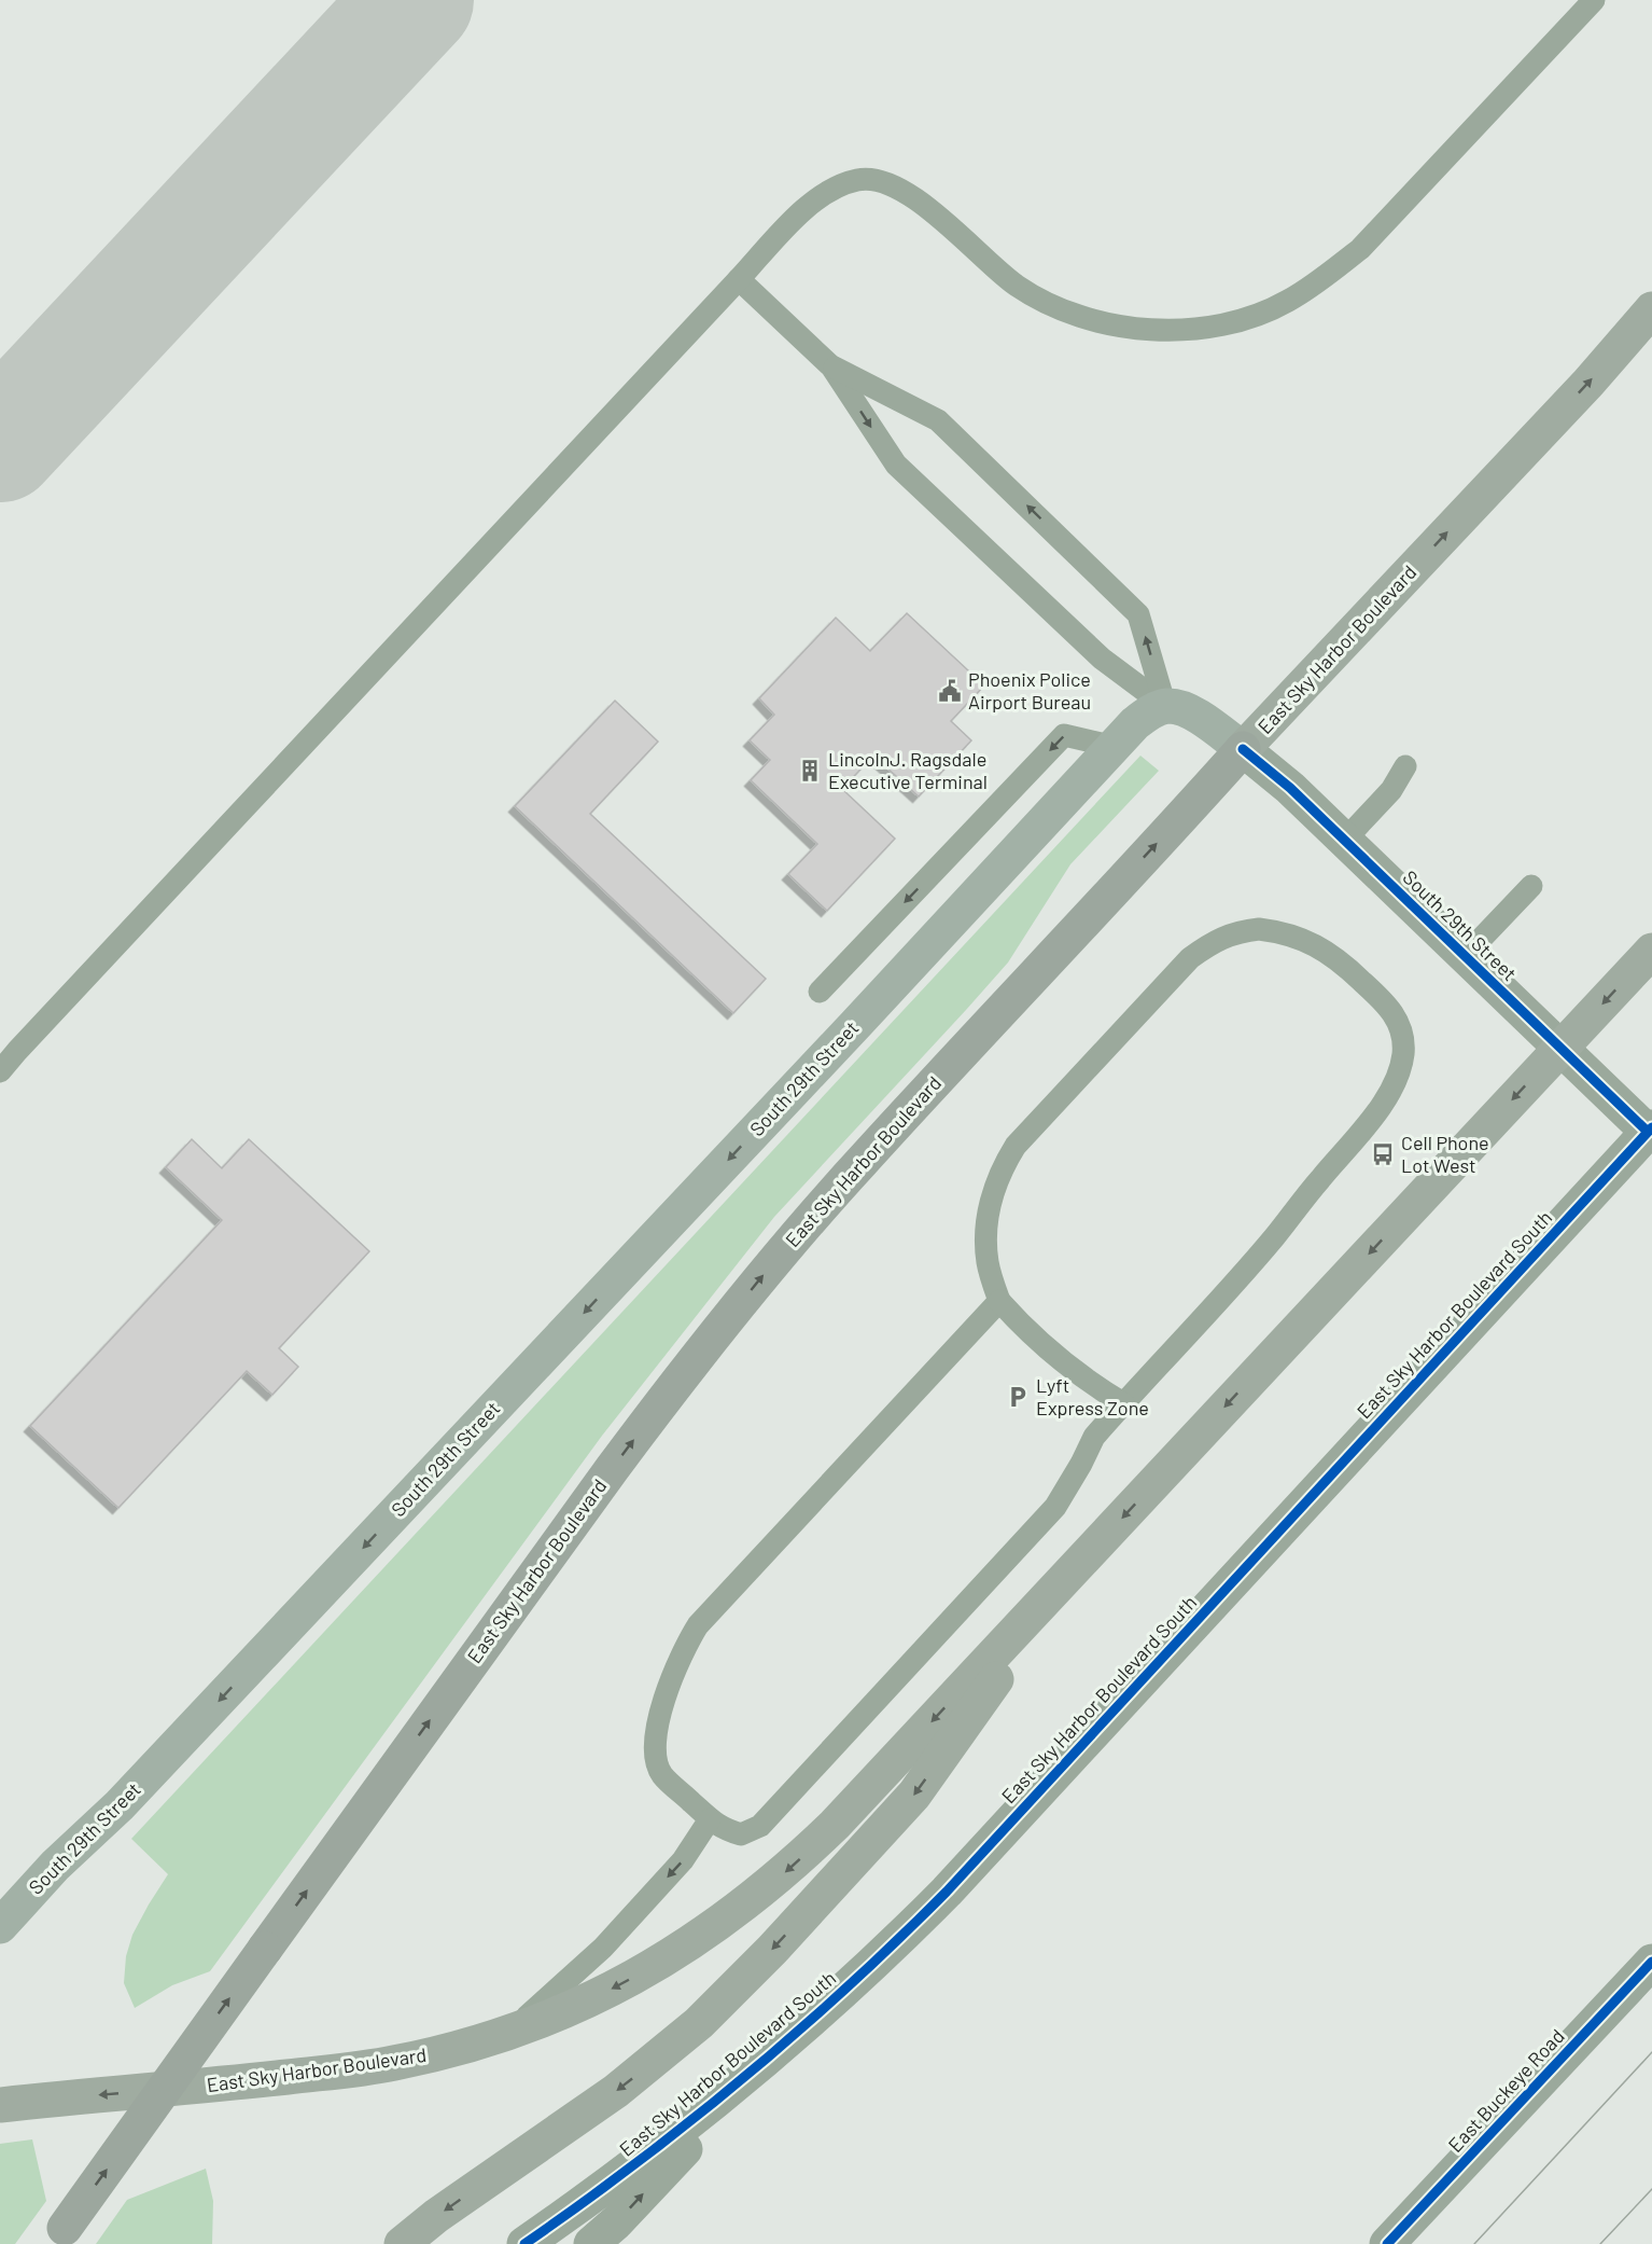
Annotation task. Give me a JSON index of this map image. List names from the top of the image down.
{
  "streets": {
    "highway": ["East Sky Harbor Boulevard"],
    "main road": ["South 29th Street"],
    "street": ["East Sky Harbor Boulevard South", "East Buckeye Road"]
  },
  "crossings": [
    ["East Sky Harbor Boulevard", "South 29th Street"],
    ["South 29th Street", "East Sky Harbor Boulevard South"]
  ],
  "one_way": ["South 29th Street"],
  "places": {
    "public building": ["Phoenix Police Airport Bureau"],
    "building": ["LincolnJ. Ragsdale Executive Terminal"],
    "bus stop": ["Cell Phone Lot West"],
    "parking": ["Lyft Express Zone"]
  }
}
